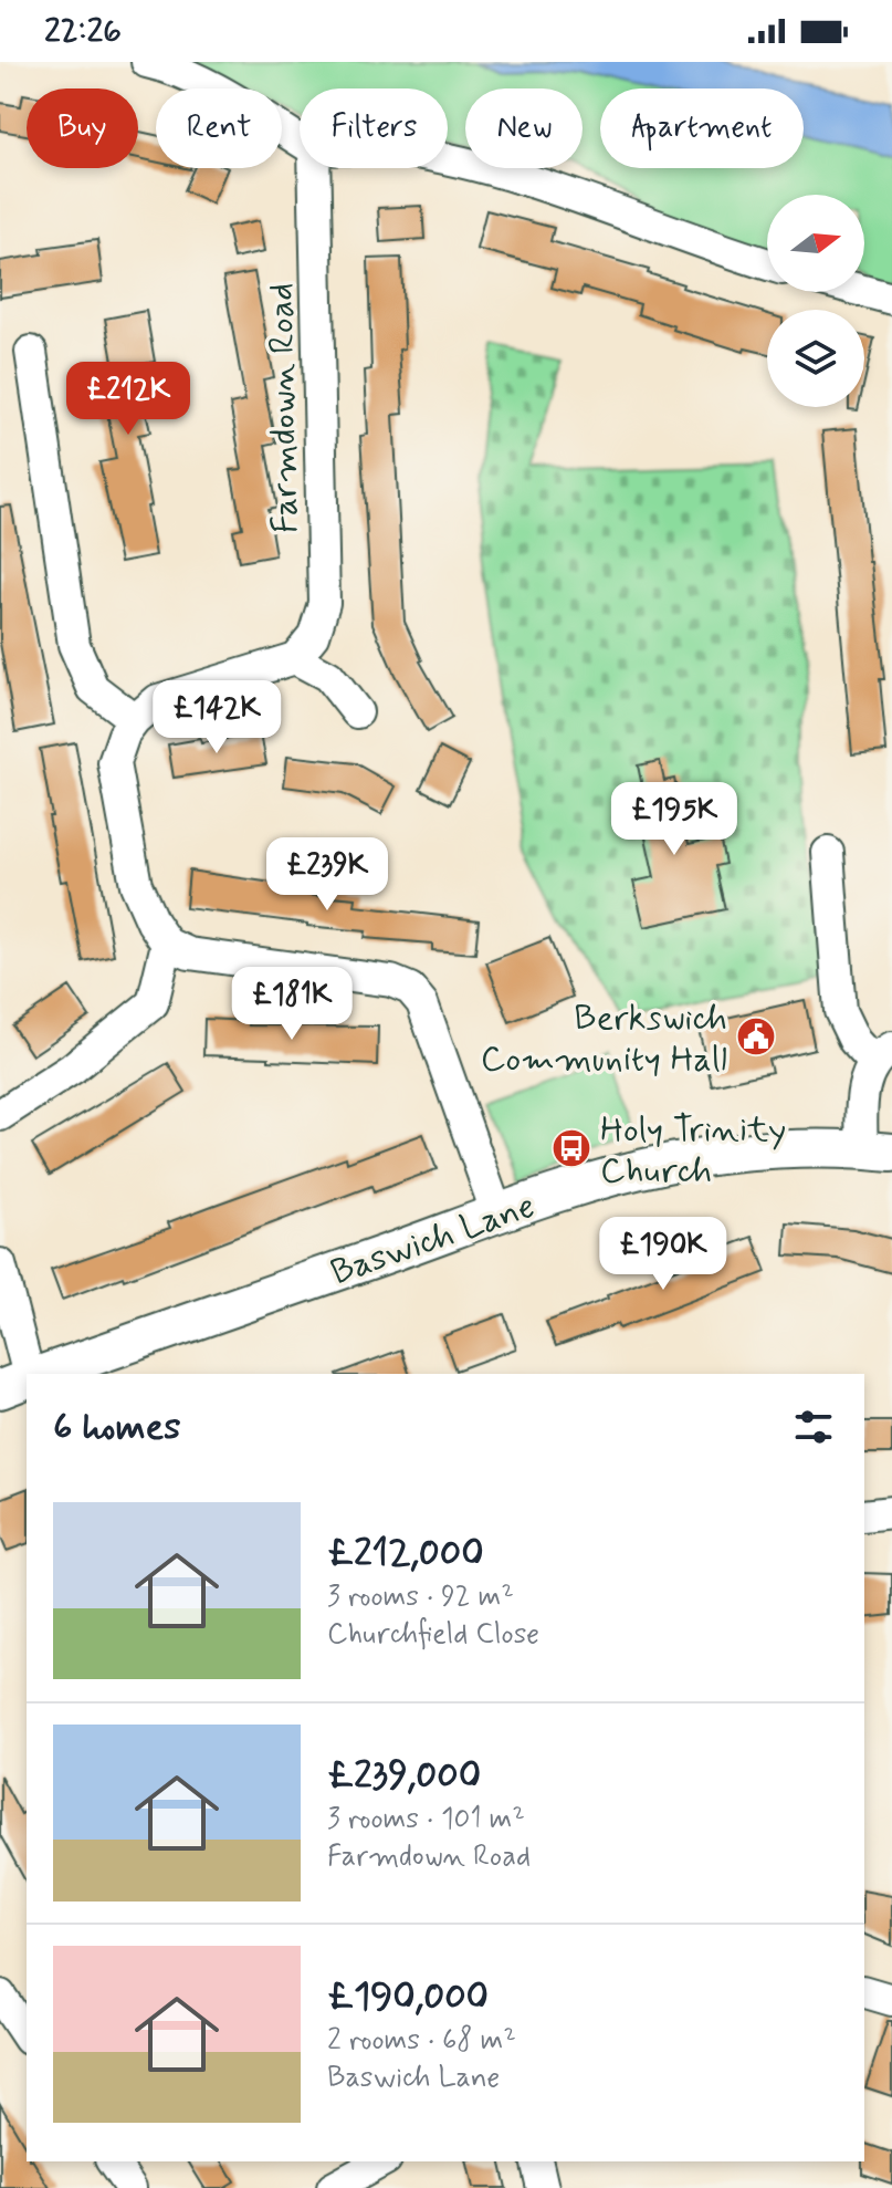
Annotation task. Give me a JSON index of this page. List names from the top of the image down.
{
  "streets": {
    "street": ["Farmdown Road", "Baswich Lane"]
  },
  "places": {
    "public building": ["Berkswich Community Hall"],
    "bus stop": ["Holy Trinity Church"]
  },
  "north": "right",
  "page": {
    "status": "22:26",
    "chip": [
      "Buy",
      "Rent",
      "Filters",
      "New",
      "Apartment"
    ],
    "price": [
      "£212K",
      "£142K",
      "£195K",
      "£239K",
      "£181K",
      "£190K"
    ],
    "heading": "6 homes",
    "list": [
      {
        "name": "£212,000",
        "note": "3 rooms · 92 m² · Churchfield Close"
      },
      {
        "name": "£239,000",
        "note": "3 rooms · 101 m² · Farmdown Road"
      },
      {
        "name": "£190,000",
        "note": "2 rooms · 68 m² · Baswich Lane"
      }
    ]
  }
}
